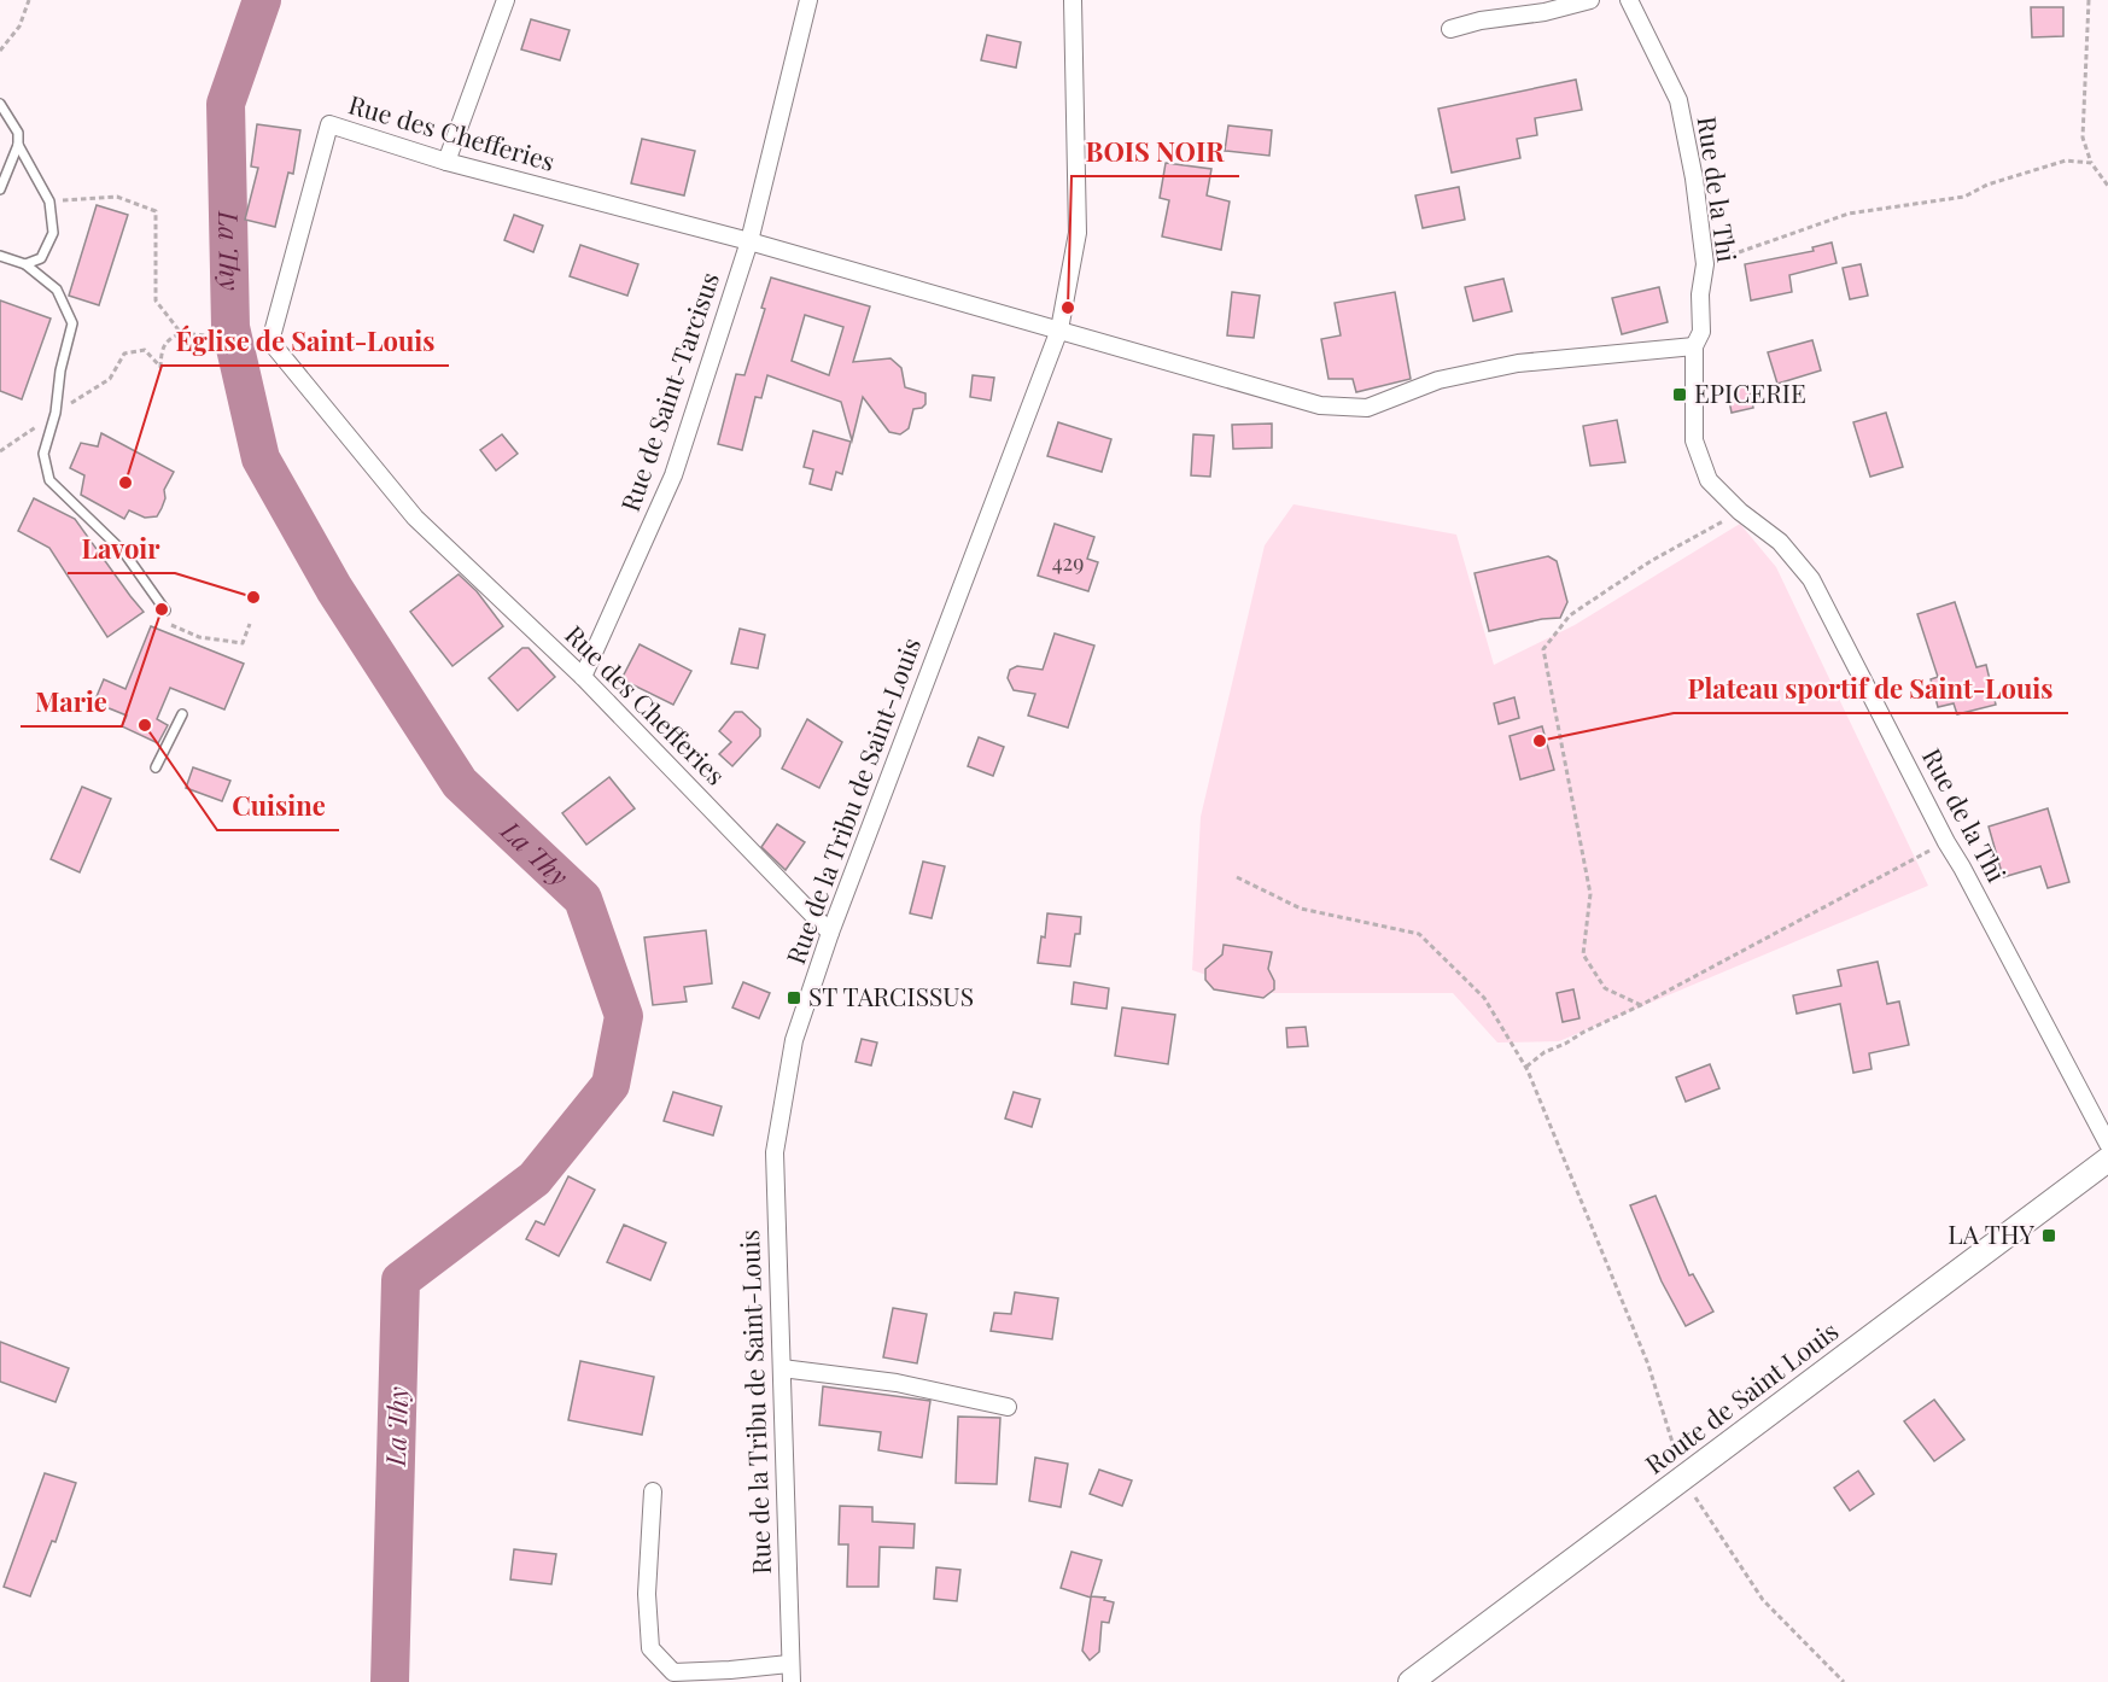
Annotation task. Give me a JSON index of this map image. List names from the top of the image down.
{
  "streets": {
    "main road": ["Route de Saint Louis"],
    "street": [
      "Rue des Chefferies",
      "Rue de la Thi",
      "Rue de Saint-Tarcisus",
      "Rue de la Tribu de Saint-Louis"
    ]
  },
  "crossings": [
    ["Rue des Chefferies", "Rue de la Thi"],
    ["Rue des Chefferies", "Rue de Saint-Tarcisus"],
    ["Rue des Chefferies", "Rue de la Tribu de Saint-Louis"]
  ],
  "water": ["La Thy"],
  "places": {
    "other": [
      "BOIS NOIR",
      "Église de Saint-Louis",
      "Lavoir",
      "Marie",
      "Cuisine",
      "Plateau sportif de Saint-Louis"
    ],
    "transit": ["EPICERIE", "ST TARCISSUS", "LA THY"]
  },
  "house_numbers": ["429"]
}
